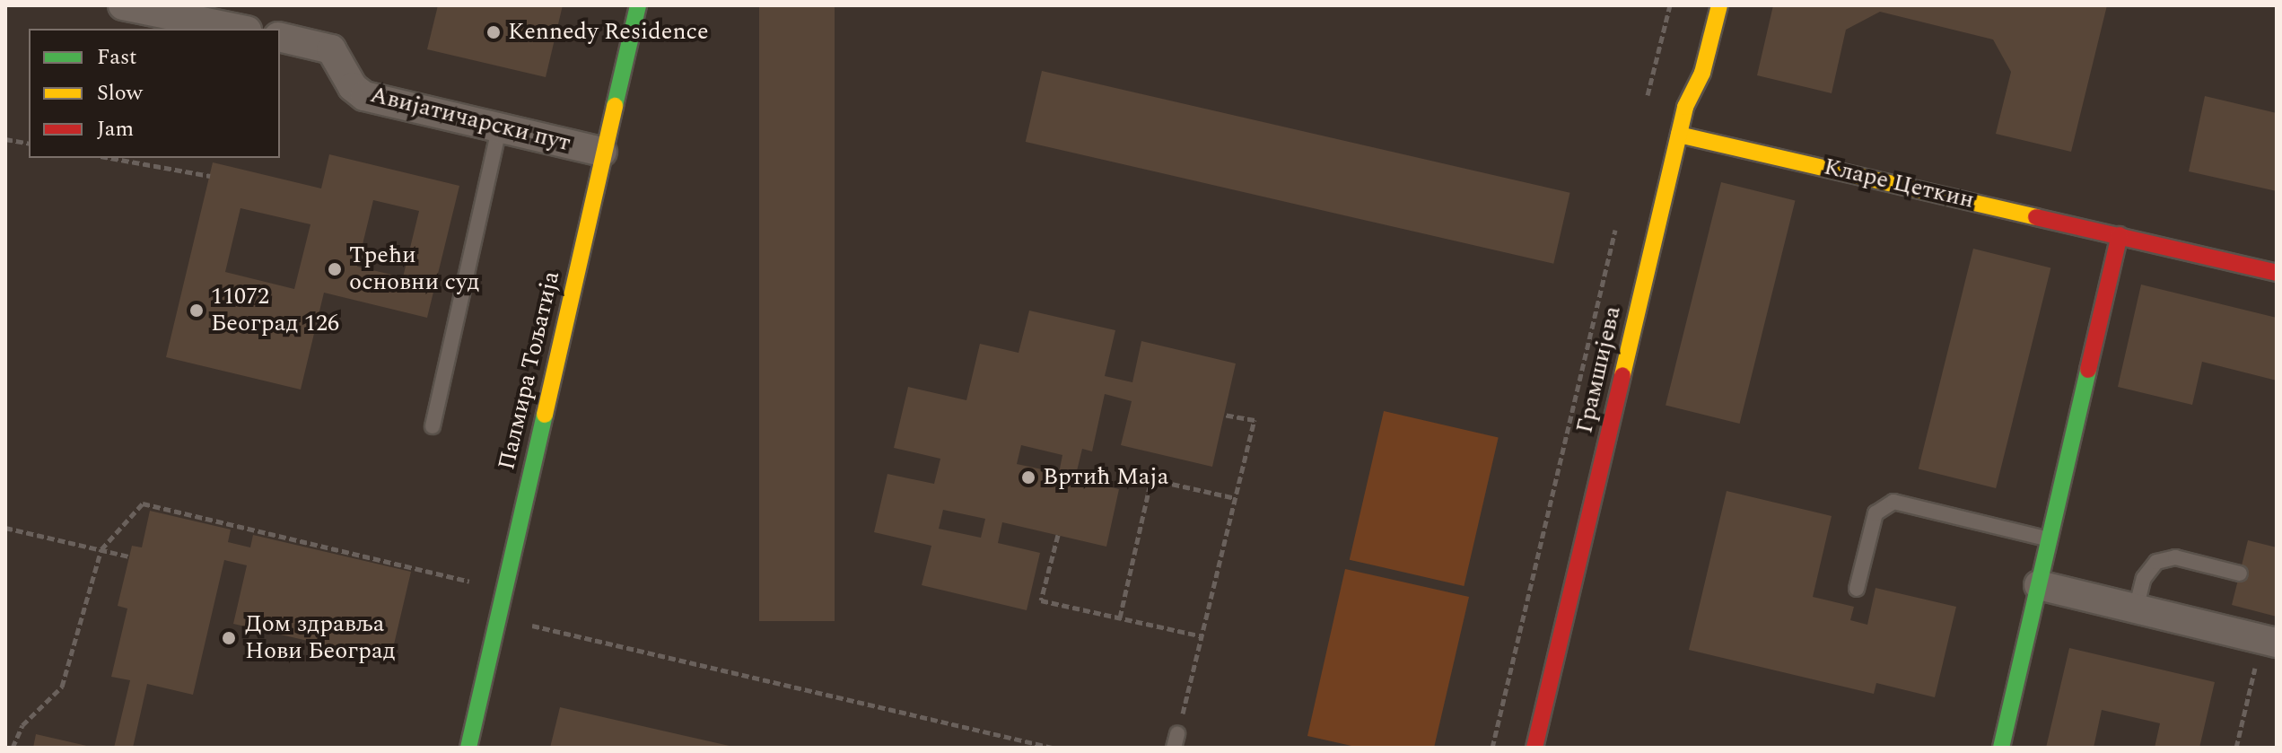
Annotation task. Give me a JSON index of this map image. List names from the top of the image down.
{
  "streets": {
    "street": [
      "Авијатичарски пут",
      "Кларе Цеткин",
      "Грамшијева",
      "Палмира Тољатија"
    ]
  },
  "crossings": [
    ["Авијатичарски пут", "Палмира Тољатија"],
    ["Кларе Цеткин", "Грамшијева"]
  ],
  "places": [
    "Kennedy Residence",
    "Трећи основни суд",
    "11072 Београд 126",
    "Вртић Маја",
    "Дом здравља Нови Београд"
  ],
  "legend": ["Fast", "Slow", "Jam"]
}
